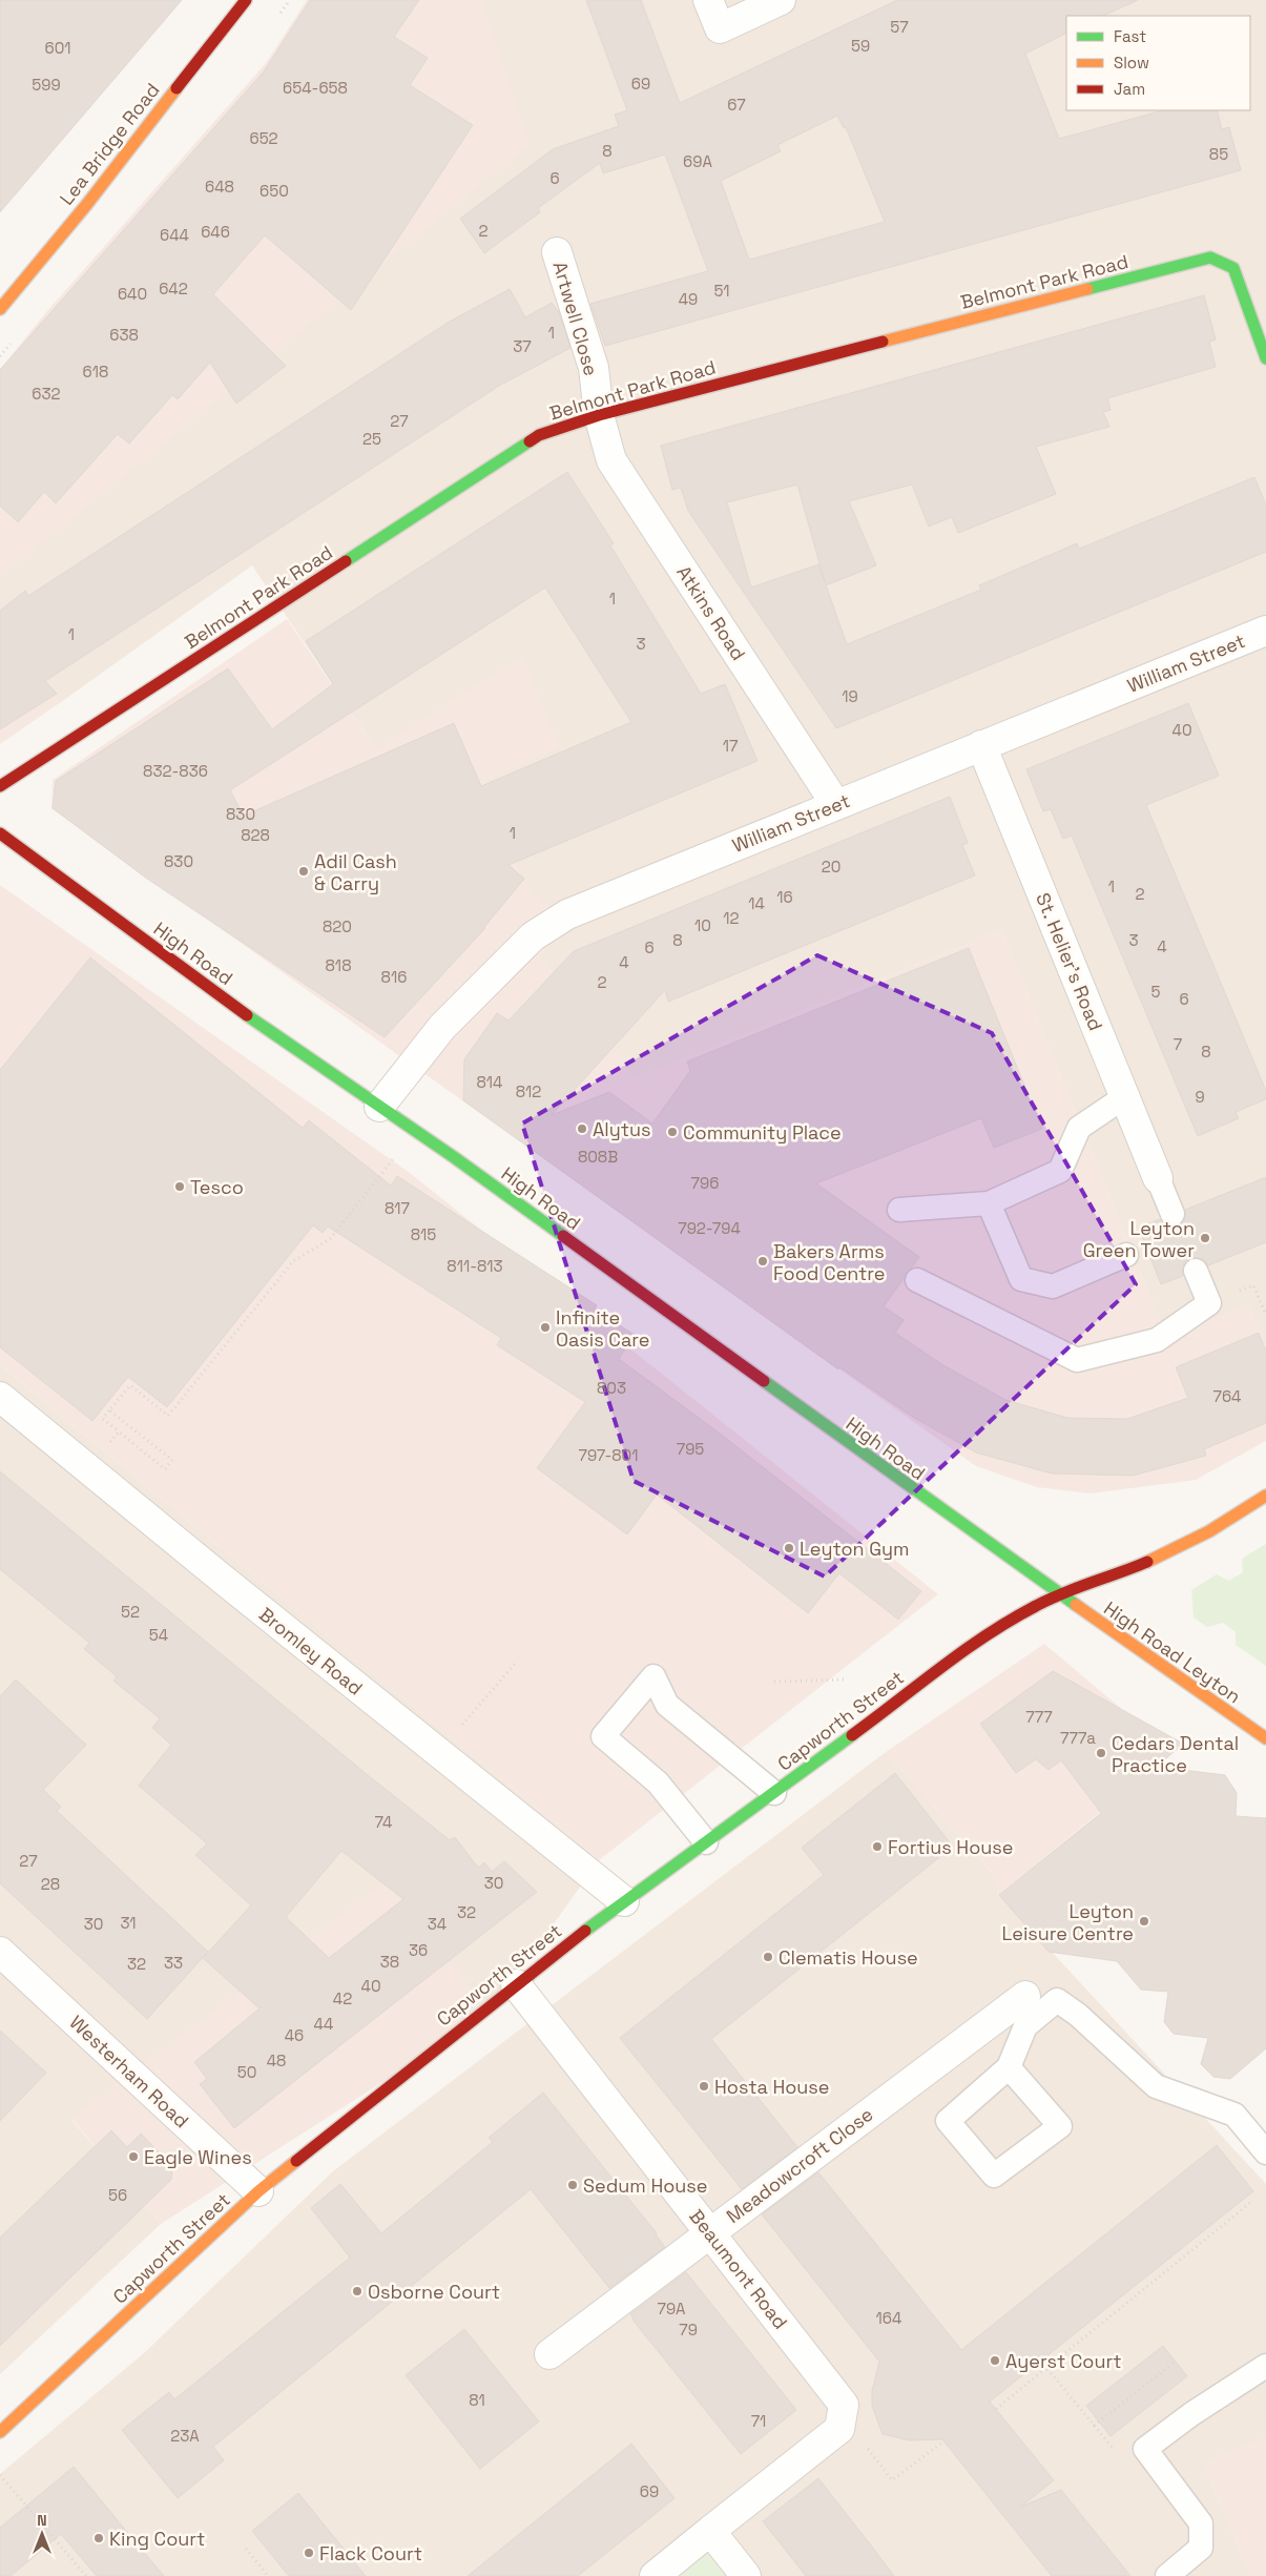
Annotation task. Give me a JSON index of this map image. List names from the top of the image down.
{
  "streets": {
    "street": [
      "Lea Bridge Road",
      "Belmont Park Road",
      "Artwell Close",
      "Atkins Road",
      "William Street",
      "High Road",
      "St. Helier's Road",
      "Bromley Road",
      "High Road Leyton",
      "Capworth Street",
      "Westerham Road",
      "Meadowcroft Close",
      "Beaumont Road"
    ]
  },
  "crossings": [
    ["Belmont Park Road", "Artwell Close"],
    ["Belmont Park Road", "Atkins Road"],
    ["Artwell Close", "Atkins Road"],
    ["Atkins Road", "William Street"],
    ["William Street", "High Road"],
    ["William Street", "St. Helier's Road"],
    ["High Road", "High Road Leyton"],
    ["High Road", "Capworth Street"],
    ["Bromley Road", "Capworth Street"],
    ["High Road Leyton", "Capworth Street"],
    ["Capworth Street", "Westerham Road"],
    ["Capworth Street", "Beaumont Road"],
    ["Meadowcroft Close", "Beaumont Road"]
  ],
  "places": [
    "Adil Cash & Carry",
    "Alytus",
    "Community Place",
    "Tesco",
    "Leyton Green Tower",
    "Bakers Arms Food Centre",
    "Infinite Oasis Care",
    "Leyton Gym",
    "Cedars Dental Practice",
    "Fortius House",
    "Leyton Leisure Centre",
    "Clematis House",
    "Hosta House",
    "Eagle Wines",
    "Sedum House",
    "Osborne Court",
    "Ayerst Court",
    "King Court",
    "Flack Court"
  ],
  "house_numbers": [
    "57",
    "59",
    "601",
    "69",
    "599",
    "654-658",
    "67",
    "652",
    "8",
    "85",
    "69A",
    "6",
    "648",
    "650",
    "2",
    "646",
    "644",
    "642",
    "51",
    "640",
    "49",
    "1",
    "638",
    "37",
    "618",
    "632",
    "27",
    "25",
    "1",
    "1",
    "3",
    "19",
    "40",
    "17",
    "832-836",
    "830",
    "1",
    "828",
    "830",
    "20",
    "1",
    "2",
    "16",
    "14",
    "12",
    "10",
    "820",
    "8",
    "3",
    "4",
    "6",
    "4",
    "818",
    "816",
    "2",
    "5",
    "6",
    "7",
    "8",
    "814",
    "812",
    "9",
    "808B",
    "796",
    "817",
    "792-794",
    "815",
    "811-813",
    "803",
    "764",
    "795",
    "797-801",
    "52",
    "54",
    "777",
    "777a",
    "74",
    "27",
    "30",
    "28",
    "32",
    "31",
    "30",
    "34",
    "36",
    "38",
    "33",
    "32",
    "40",
    "42",
    "44",
    "46",
    "48",
    "50",
    "56",
    "79A",
    "164",
    "79",
    "81",
    "71",
    "23A",
    "69"
  ],
  "legend": ["Fast", "Slow", "Jam"],
  "north": "top"
}
